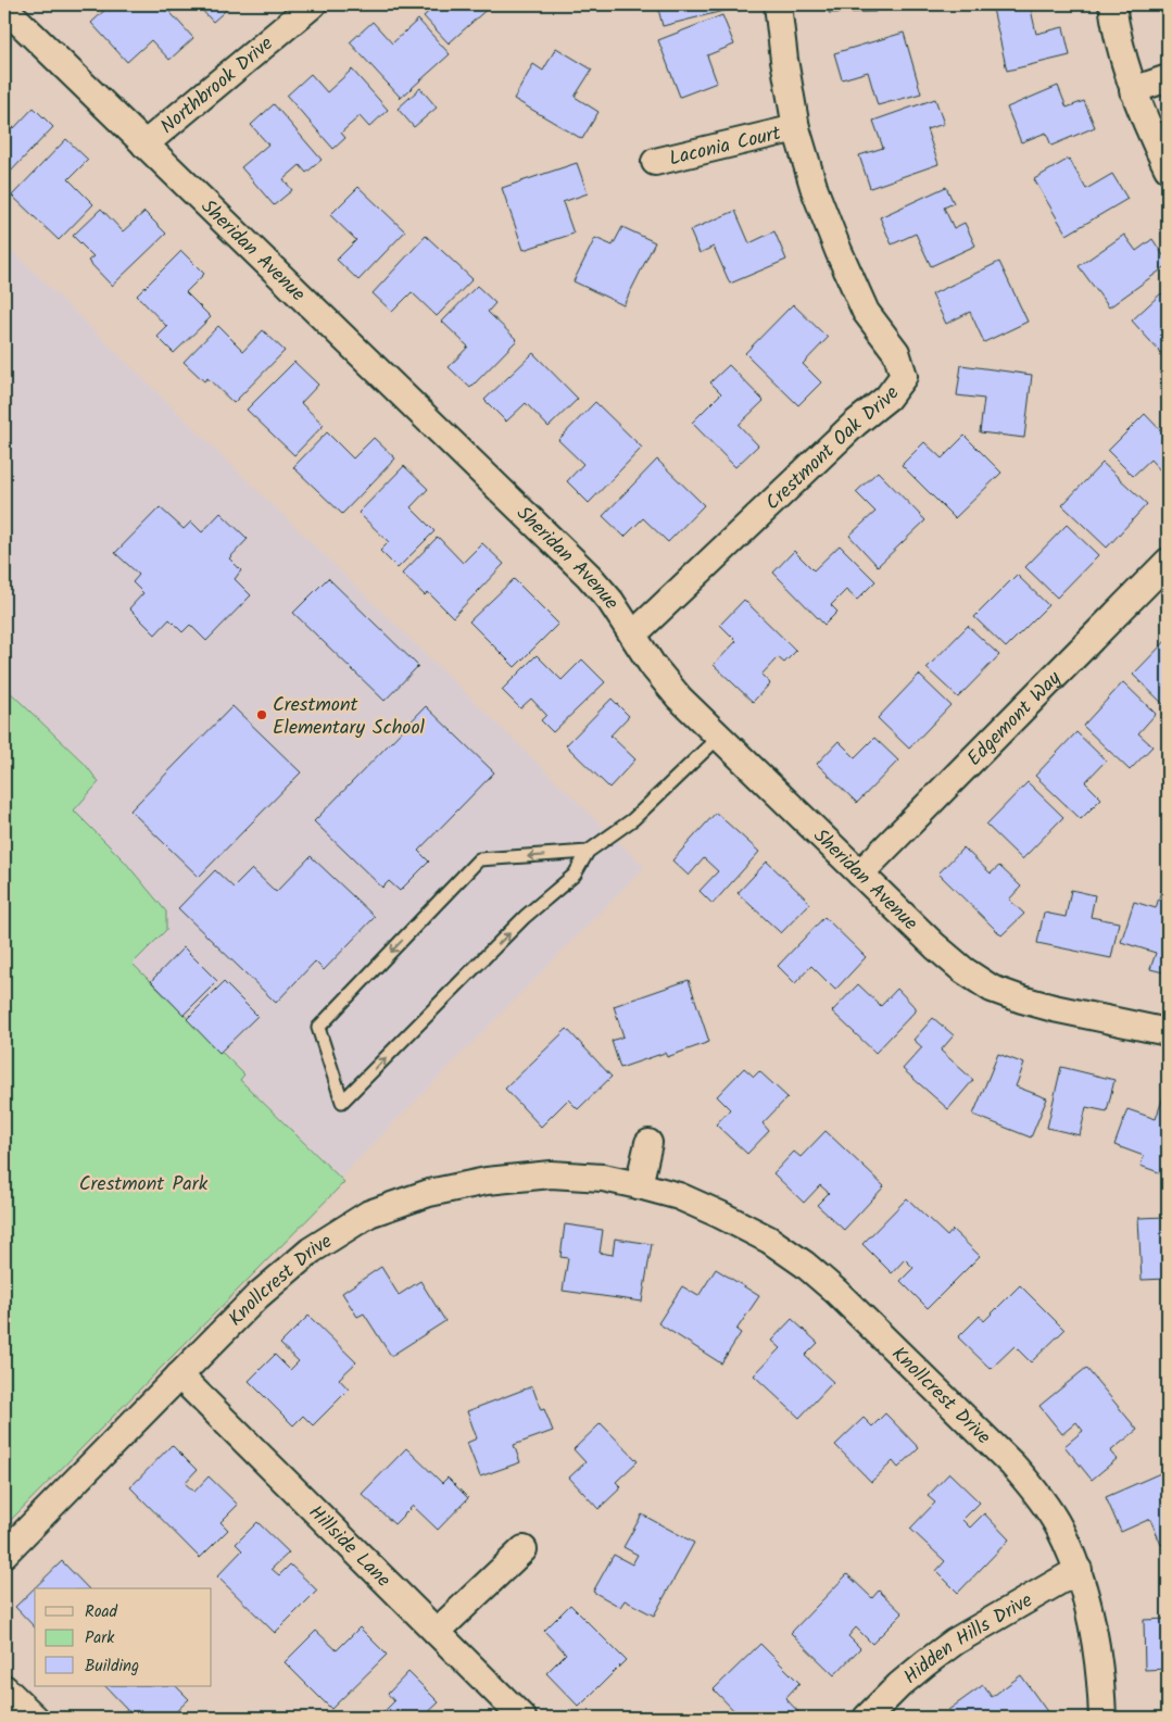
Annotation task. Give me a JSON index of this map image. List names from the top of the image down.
{
  "streets": {
    "street": [
      "Northbrook Drive",
      "Laconia Court",
      "Sheridan Avenue",
      "Crestmont Oak Drive",
      "Edgemont Way",
      "Knollcrest Drive",
      "Hillside Lane",
      "Hidden Hills Drive"
    ]
  },
  "crossings": [
    ["Northbrook Drive", "Sheridan Avenue"],
    ["Laconia Court", "Crestmont Oak Drive"],
    ["Sheridan Avenue", "Crestmont Oak Drive"],
    ["Sheridan Avenue", "Edgemont Way"],
    ["Knollcrest Drive", "Hillside Lane"],
    ["Knollcrest Drive", "Hidden Hills Drive"]
  ],
  "parks": ["Crestmont Park"],
  "places": ["Crestmont Elementary School"],
  "legend": ["Road", "Park", "Building"]
}
